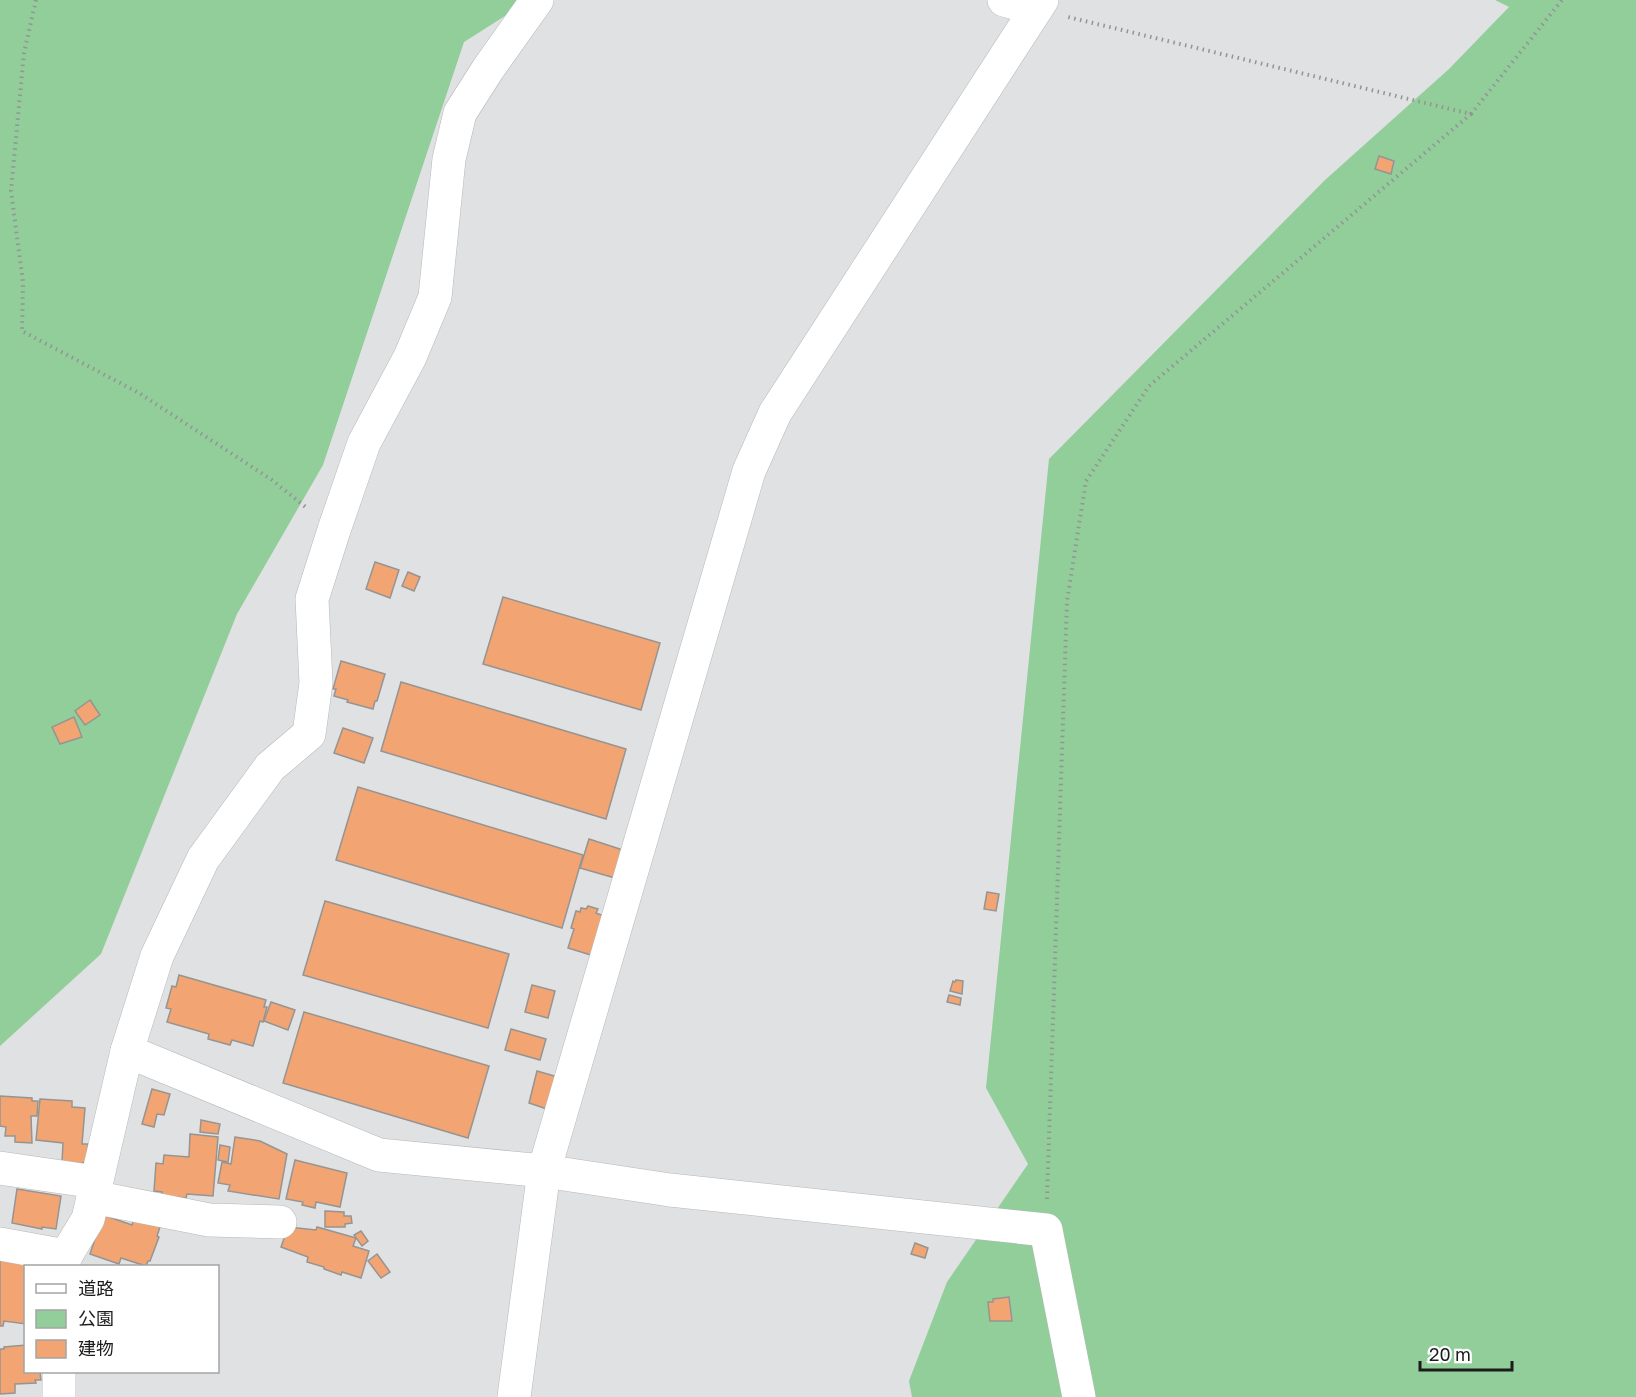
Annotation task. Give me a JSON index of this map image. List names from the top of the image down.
{
  "legend": ["道路", "公園", "建物"],
  "scale_bar": "20 m"
}
